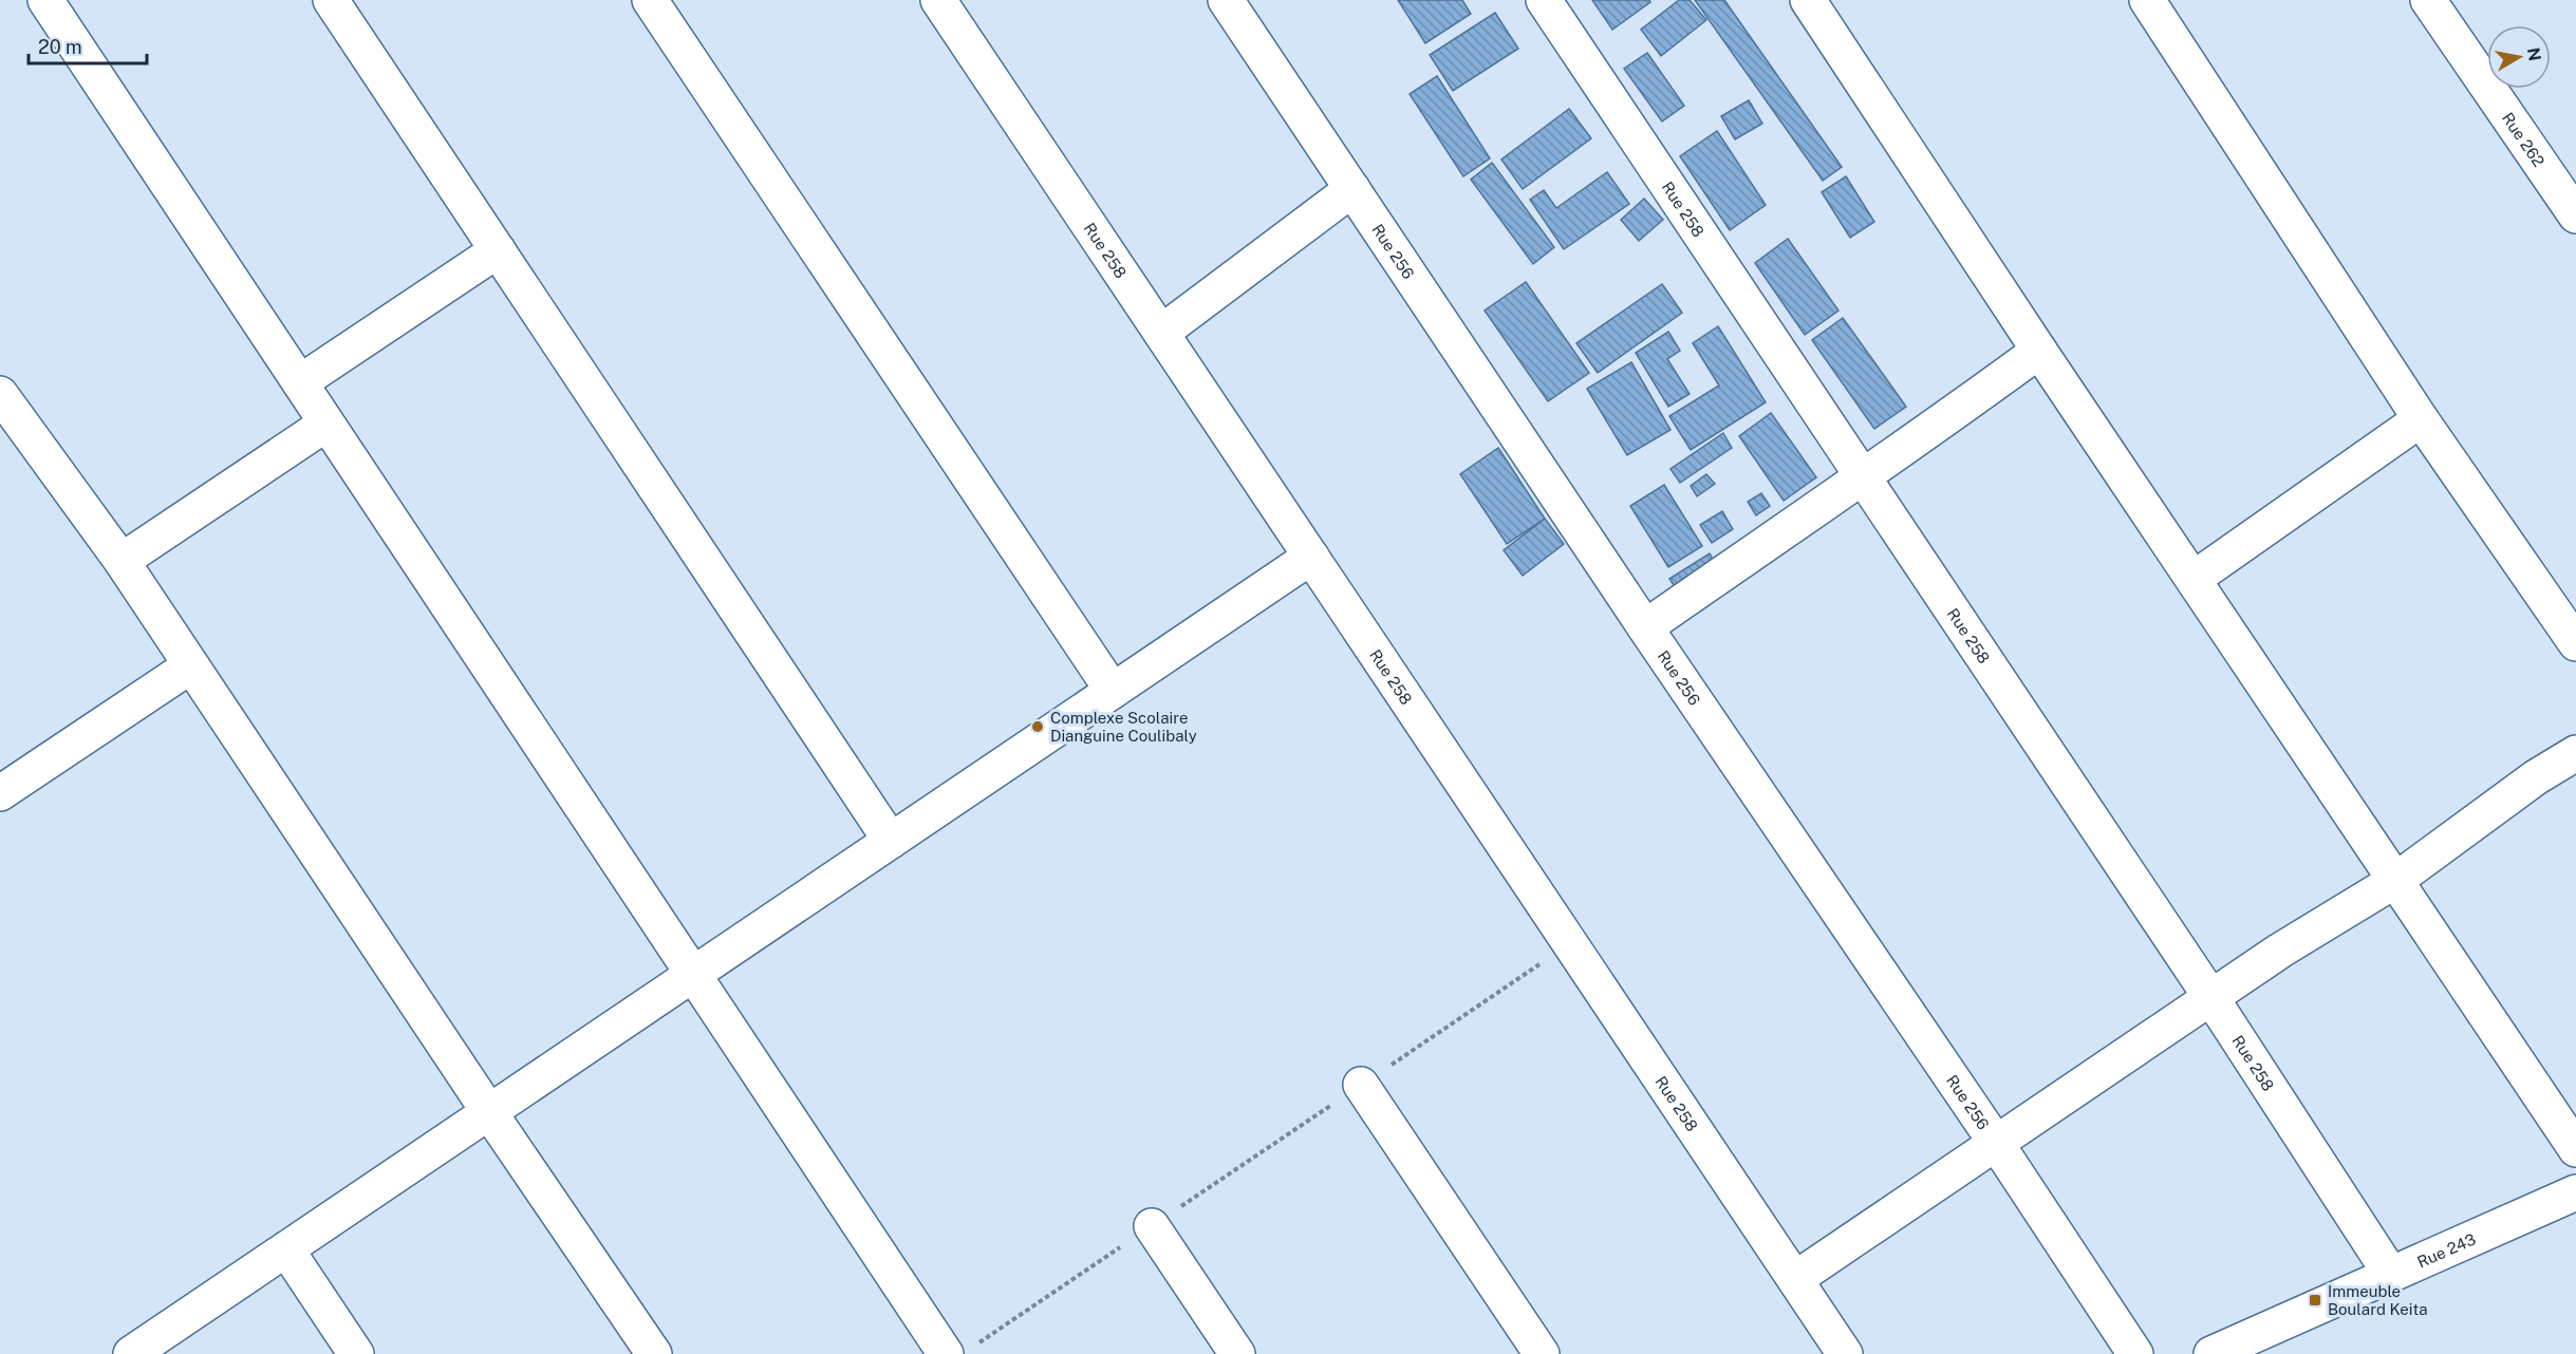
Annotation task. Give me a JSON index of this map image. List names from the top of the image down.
{
  "streets": {
    "street": [
      "Rue 262",
      "Rue 258",
      "Rue 256",
      "Rue 243"
    ]
  },
  "crossings": [
    ["Rue 258", "Rue 243"]
  ],
  "places": {
    "other": ["Complexe Scolaire Dianguine Coulibaly"],
    "transit": ["Immeuble Boulard Keita"]
  },
  "scale_bar": "20 m",
  "north": "right"
}
